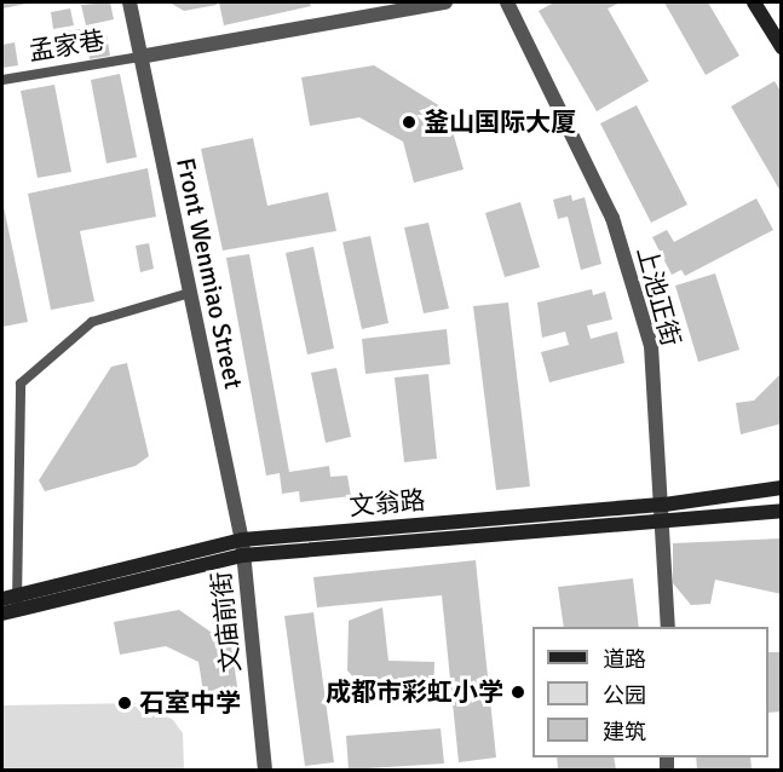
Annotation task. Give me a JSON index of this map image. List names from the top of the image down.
{
  "streets": {
    "main road": ["文翁路"],
    "street": ["Front Wenmiao Street", "上池正街", "文庙前街"],
    "lane": ["孟家巷"]
  },
  "crossings": [
    ["孟家巷", "Front Wenmiao Street"],
    ["Front Wenmiao Street", "文翁路"],
    ["Front Wenmiao Street", "文庙前街"],
    ["上池正街", "文翁路"],
    ["文翁路", "文庙前街"]
  ],
  "places": ["釜山国际大厦", "成都市彩虹小学", "石室中学"],
  "legend": ["道路", "公园", "建筑"]
}
